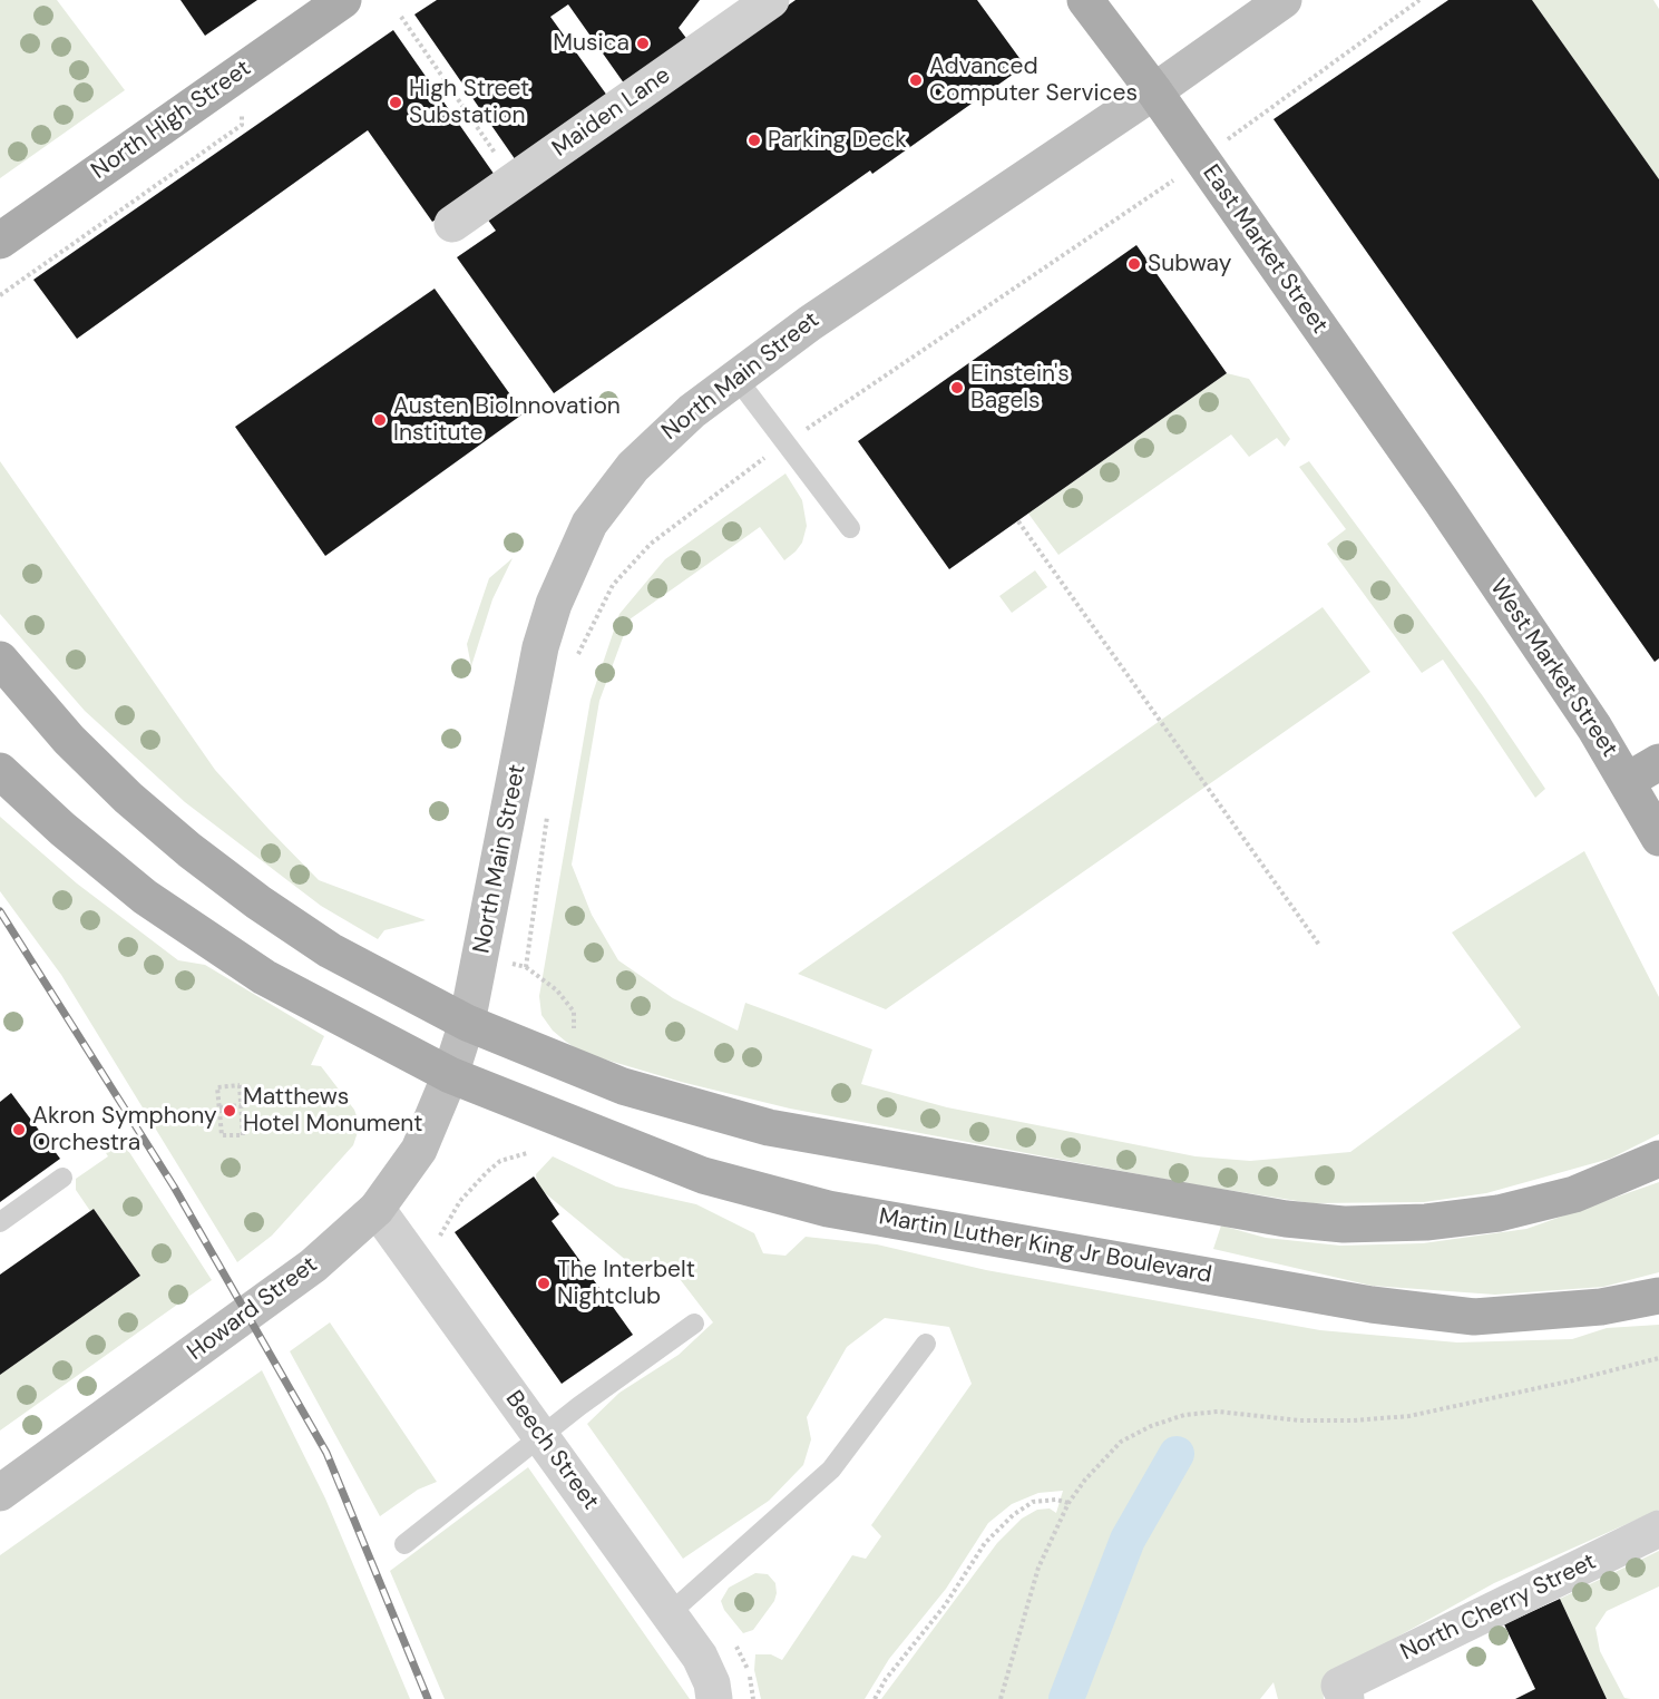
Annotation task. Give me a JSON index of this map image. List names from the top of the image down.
{
  "streets": {
    "main road": [
      "North High Street",
      "East Market Street",
      "North Main Street",
      "West Market Street",
      "Martin Luther King Jr Boulevard",
      "Howard Street"
    ],
    "street": ["Maiden Lane", "Beech Street", "North Cherry Street"]
  },
  "crossings": [
    ["East Market Street", "North Main Street"],
    ["East Market Street", "West Market Street"],
    ["North Main Street", "Martin Luther King Jr Boulevard"],
    ["North Main Street", "Howard Street"],
    ["Martin Luther King Jr Boulevard", "Howard Street"],
    ["Howard Street", "Beech Street"]
  ],
  "places": [
    "Musica",
    "Advanced Computer Services",
    "High Street Substation",
    "Parking Deck",
    "Subway",
    "Einstein's Bagels",
    "Austen BioInnovation Institute",
    "Matthews Hotel Monument",
    "Akron Symphony Orchestra",
    "The Interbelt Nightclub"
  ]
}
